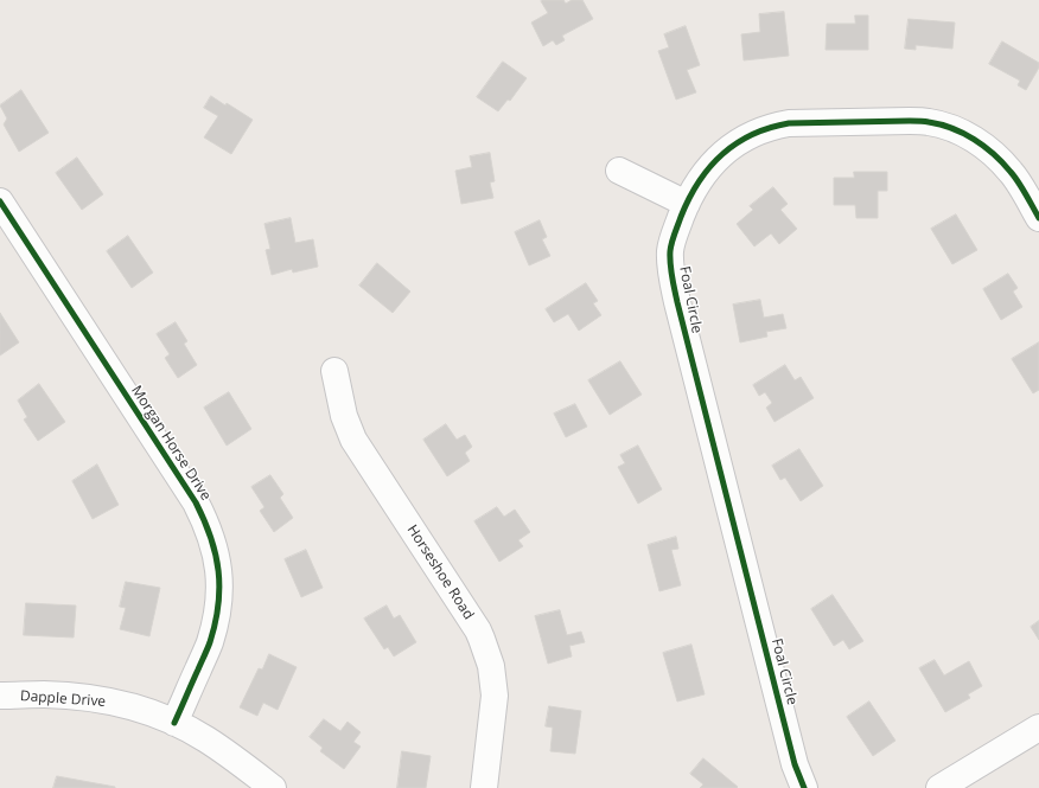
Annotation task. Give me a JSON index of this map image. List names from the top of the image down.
{
  "streets": {
    "street": [
      "Foal Circle",
      "Morgan Horse Drive",
      "Horseshoe Road",
      "Dapple Drive"
    ]
  },
  "crossings": [
    ["Morgan Horse Drive", "Dapple Drive"]
  ]
}
